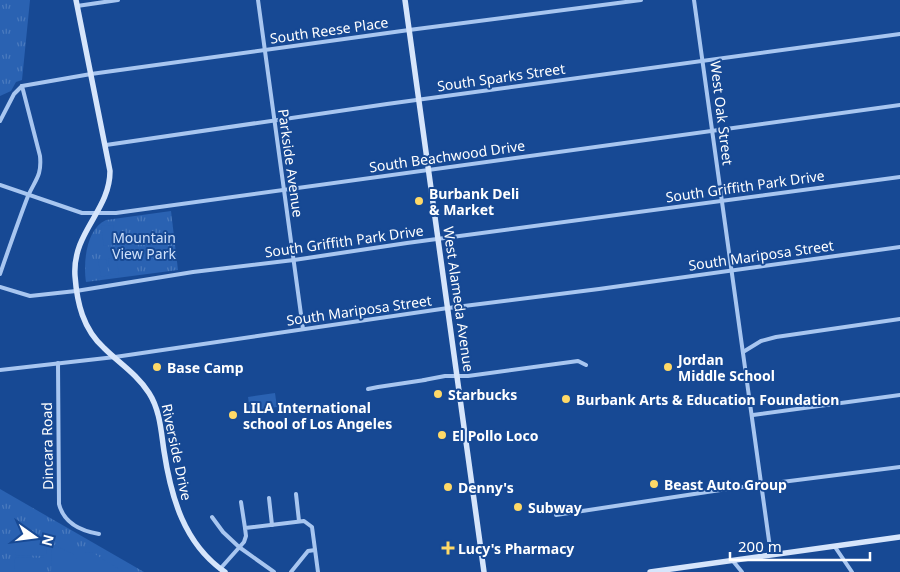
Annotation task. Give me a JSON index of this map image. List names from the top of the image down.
{
  "streets": {
    "main road": ["West Alameda Avenue", "Riverside Drive"],
    "street": [
      "South Reese Place",
      "South Sparks Street",
      "West Oak Street",
      "South Beachwood Drive",
      "Parkside Avenue",
      "South Griffith Park Drive",
      "South Mariposa Street",
      "Dincara Road"
    ]
  },
  "crossings": [
    ["South Reese Place", "Parkside Avenue"],
    ["South Reese Place", "West Alameda Avenue"],
    ["South Reese Place", "Riverside Drive"],
    ["South Sparks Street", "West Oak Street"],
    ["South Sparks Street", "Parkside Avenue"],
    ["South Sparks Street", "West Alameda Avenue"],
    ["South Sparks Street", "Riverside Drive"],
    ["West Oak Street", "South Beachwood Drive"],
    ["West Oak Street", "South Griffith Park Drive"],
    ["West Oak Street", "South Mariposa Street"],
    ["South Beachwood Drive", "Parkside Avenue"],
    ["South Beachwood Drive", "West Alameda Avenue"],
    ["South Beachwood Drive", "Riverside Drive"],
    ["Parkside Avenue", "South Griffith Park Drive"],
    ["Parkside Avenue", "South Mariposa Street"],
    ["South Griffith Park Drive", "West Alameda Avenue"],
    ["South Griffith Park Drive", "Riverside Drive"],
    ["South Mariposa Street", "West Alameda Avenue"],
    ["South Mariposa Street", "Dincara Road"],
    ["South Mariposa Street", "Riverside Drive"]
  ],
  "parks": ["Mountain View Park"],
  "places": {
    "other": [
      "Burbank Deli & Market",
      "Base Camp",
      "Jordan Middle School",
      "Starbucks",
      "Burbank Arts & Education Foundation",
      "LILA International school of Los Angeles",
      "El Pollo Loco",
      "Beast Auto Group",
      "Denny's",
      "Subway"
    ],
    "health": ["Lucy's Pharmacy"]
  },
  "scale_bar": "200 m",
  "north": "right"
}
